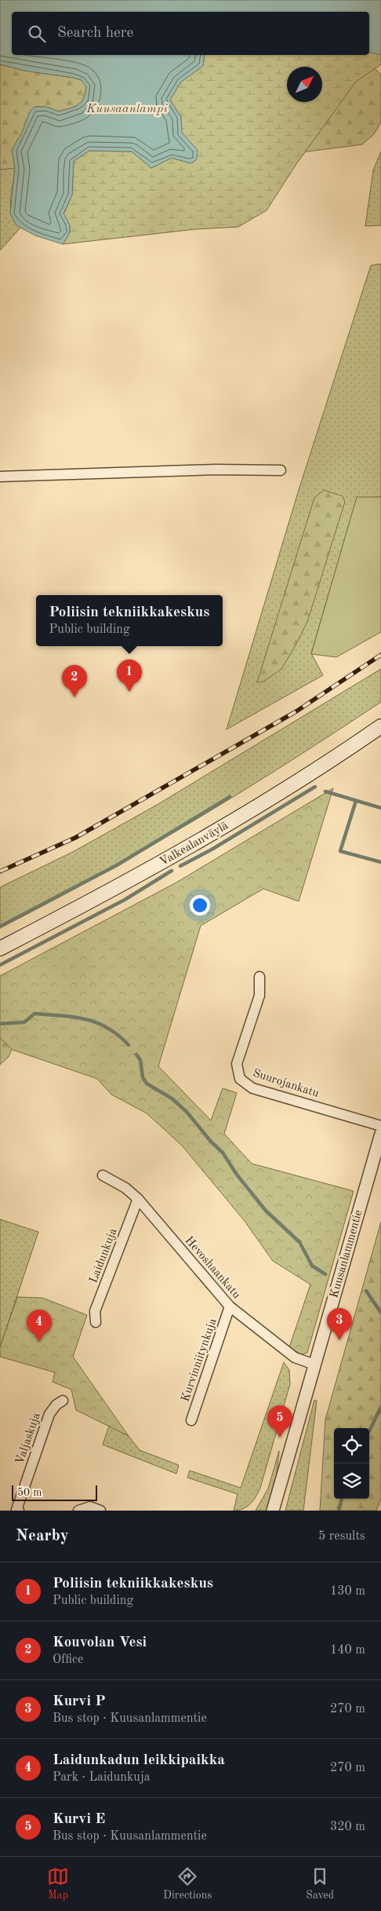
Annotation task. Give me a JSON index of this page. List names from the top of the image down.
{
  "streets": {
    "main road": ["Valkealanväylä"],
    "street": [
      "Suurojankatu",
      "Kuusanlammentie",
      "Laidunkuja",
      "Hevoshaankatu",
      "Kurvinniitynkuja",
      "Valjaskuja"
    ]
  },
  "crossings": [
    ["Kuusanlammentie", "Hevoshaankatu"],
    ["Laidunkuja", "Hevoshaankatu"],
    ["Hevoshaankatu", "Kurvinniitynkuja"]
  ],
  "water": ["Kuusaanlampi"],
  "scale_bar": "50 m",
  "north": "top right",
  "page": {
    "search": "Search here",
    "popup": ["Poliisin tekniikkakeskus", "Public building"],
    "pins": [
      "1",
      "2",
      "3",
      "4",
      "5"
    ],
    "scale": "50 m",
    "heading": ["Nearby", "5 results"],
    "list": [
      {
        "mark": "1",
        "name": "Poliisin tekniikkakeskus",
        "note": "Public building",
        "value": "130 m"
      },
      {
        "mark": "2",
        "name": "Kouvolan Vesi",
        "note": "Office",
        "value": "140 m"
      },
      {
        "mark": "3",
        "name": "Kurvi P",
        "note": "Bus stop · Kuusanlammentie",
        "value": "270 m"
      },
      {
        "mark": "4",
        "name": "Laidunkadun leikkipaikka",
        "note": "Park · Laidunkuja",
        "value": "270 m"
      },
      {
        "mark": "5",
        "name": "Kurvi E",
        "note": "Bus stop · Kuusanlammentie",
        "value": "320 m"
      }
    ],
    "nav": ["Map", "Directions", "Saved"]
  }
}
